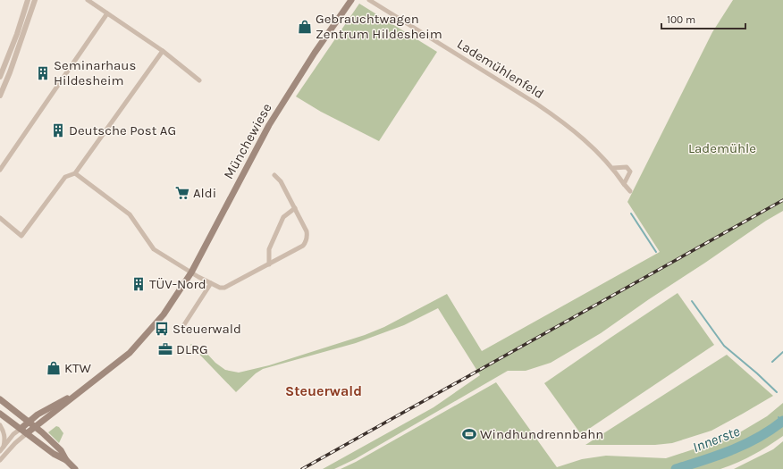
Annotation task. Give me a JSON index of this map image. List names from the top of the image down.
{
  "streets": {
    "main road": ["Münchewiese"],
    "street": ["Lademühlenfeld"]
  },
  "districts": ["Steuerwald"],
  "water": ["Innerste"],
  "parks": ["Lademühle"],
  "places": {
    "shop": ["Gebrauchtwagen Zentrum Hildesheim", "KTW"],
    "building": ["Seminarhaus Hildesheim", "Deutsche Post AG", "TÜV-Nord"],
    "supermarket": ["Aldi"],
    "bus stop": ["Steuerwald"],
    "office": ["DLRG"],
    "sports": ["Windhundrennbahn"]
  },
  "scale_bar": "100 m"
}
